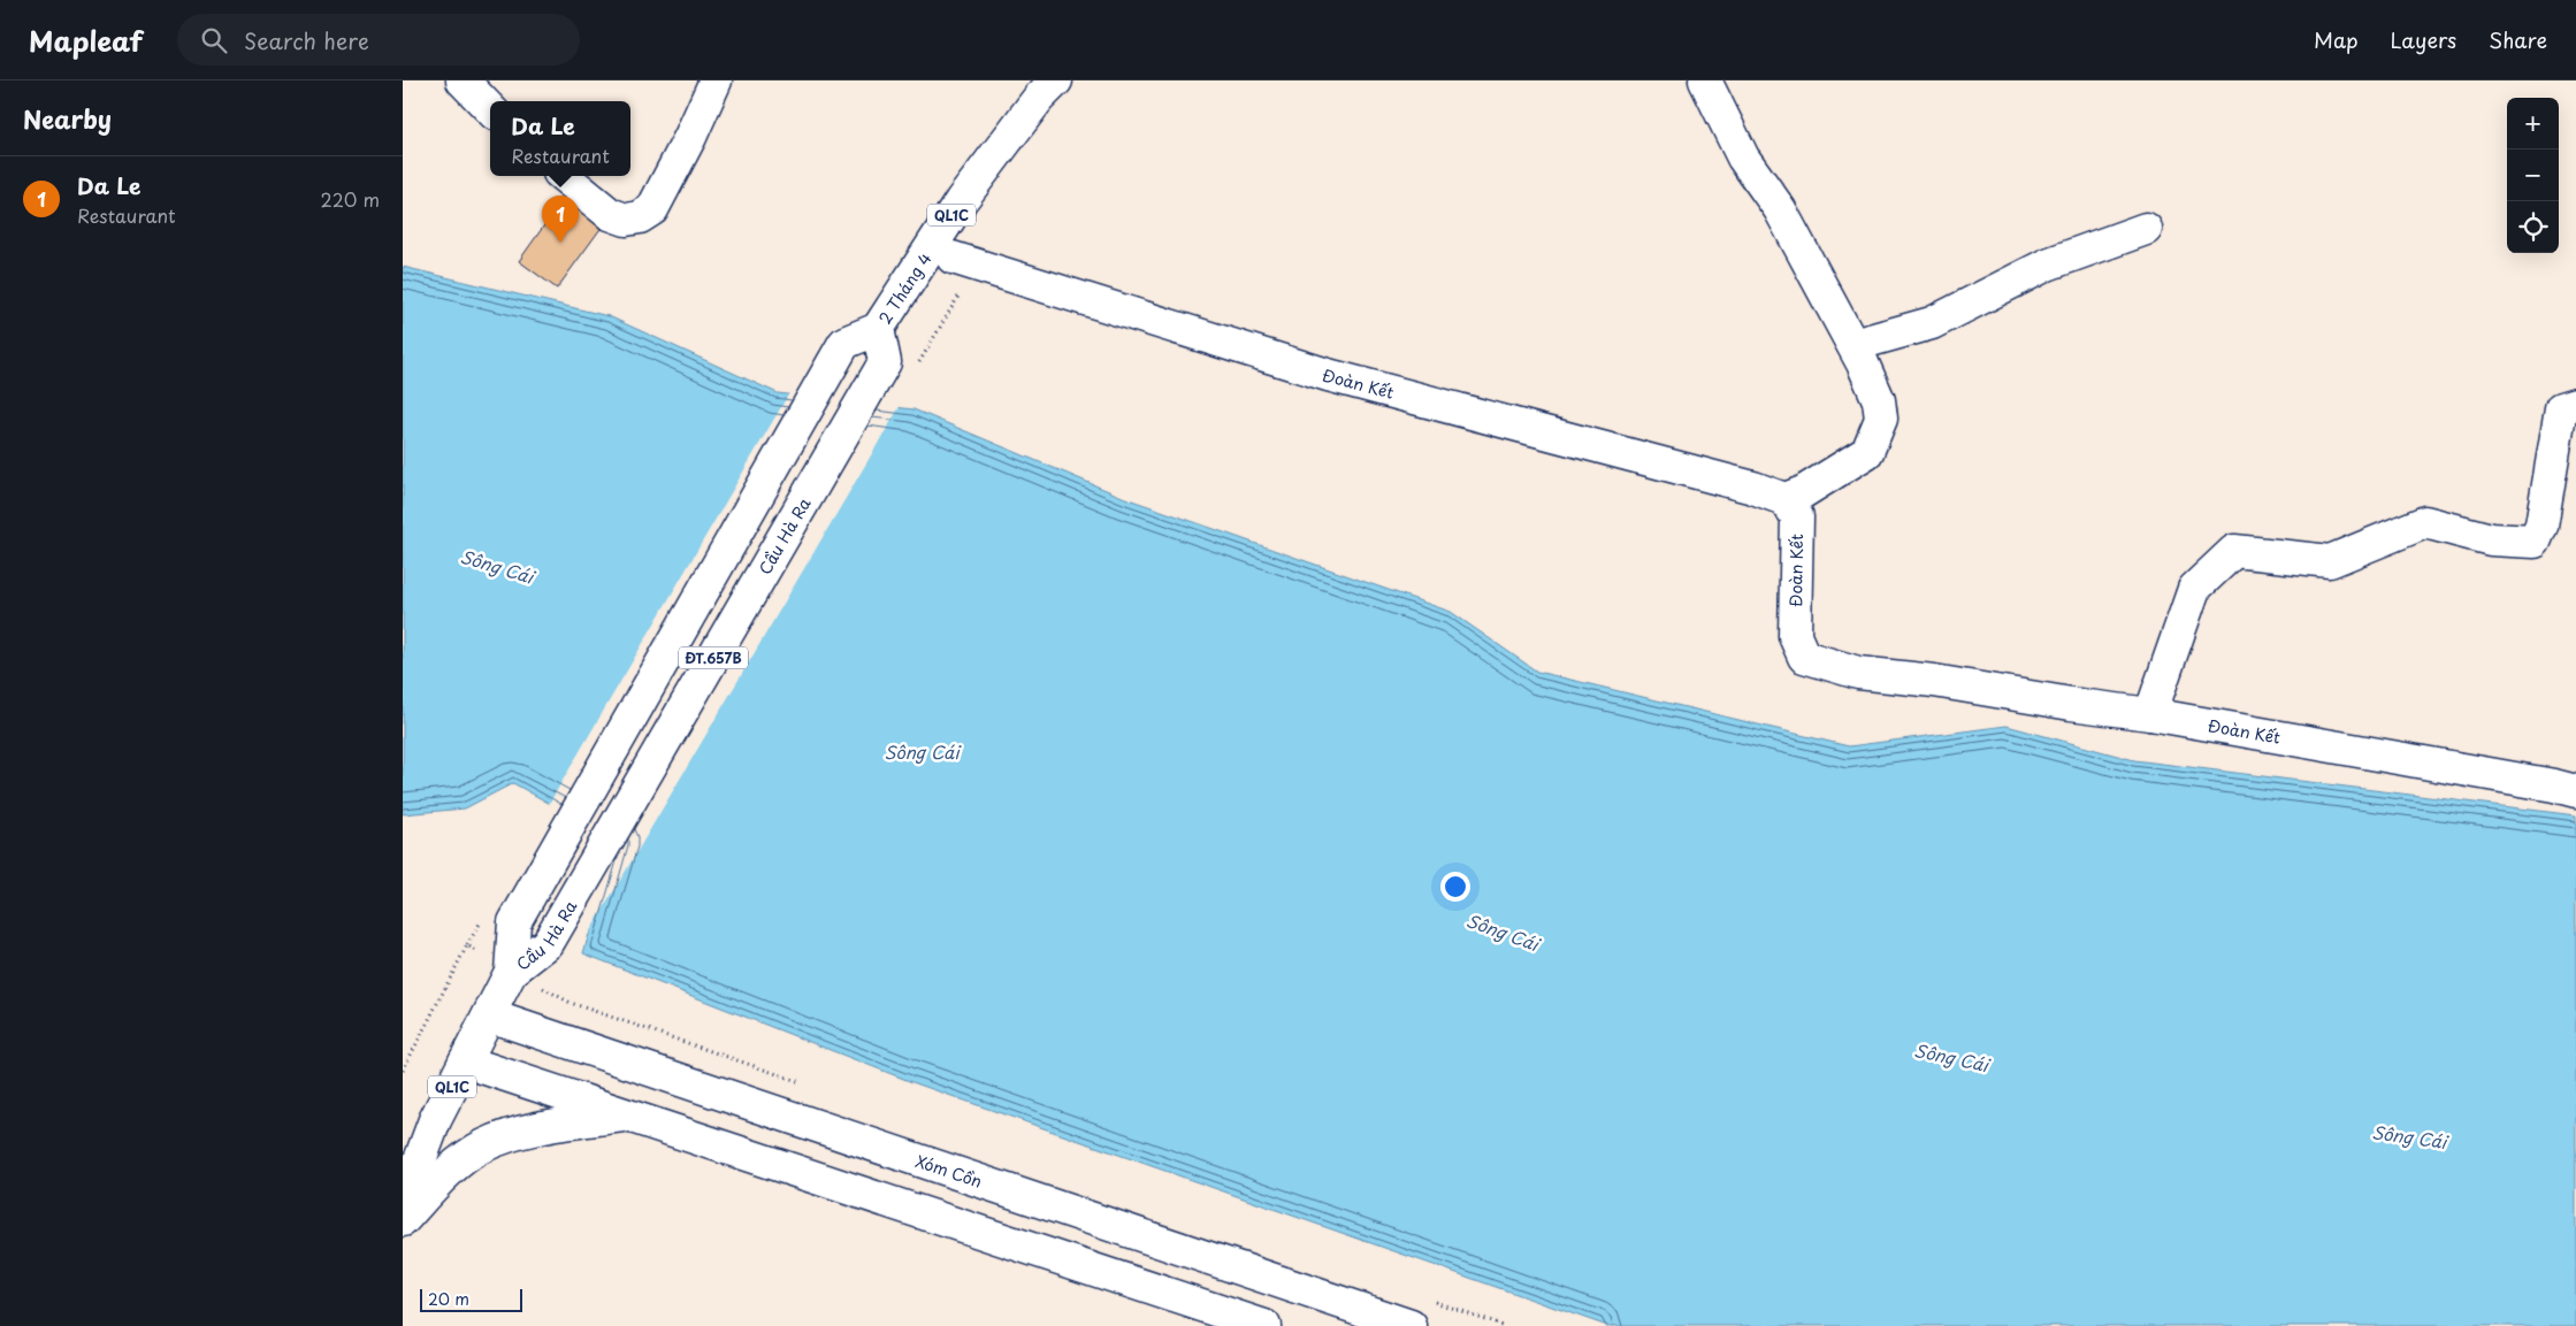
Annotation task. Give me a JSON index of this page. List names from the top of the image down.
{
  "streets": {
    "street": [
      "QL1C",
      "2 Tháng 4",
      "Đoàn Kết",
      "Cầu Hà Ra",
      "ĐT.657B",
      "Xóm Cồn"
    ]
  },
  "crossings": [
    ["QL1C", "Cầu Hà Ra"],
    ["QL1C", "Xóm Cồn"],
    ["2 Tháng 4", "Cầu Hà Ra"]
  ],
  "water": ["Sông Cái"],
  "scale_bar": "20 m",
  "page": {
    "header": "Mapleaf",
    "search": "Search here",
    "nav": ["Map", "Layers", "Share"],
    "heading": "Nearby",
    "map_buttons": ["+", "−"],
    "popup": ["Da Le", "Restaurant"],
    "list": [
      {
        "mark": "1",
        "name": "Da Le",
        "note": "Restaurant",
        "value": "220 m"
      }
    ],
    "pins": "1",
    "scale": "20 m"
  }
}
